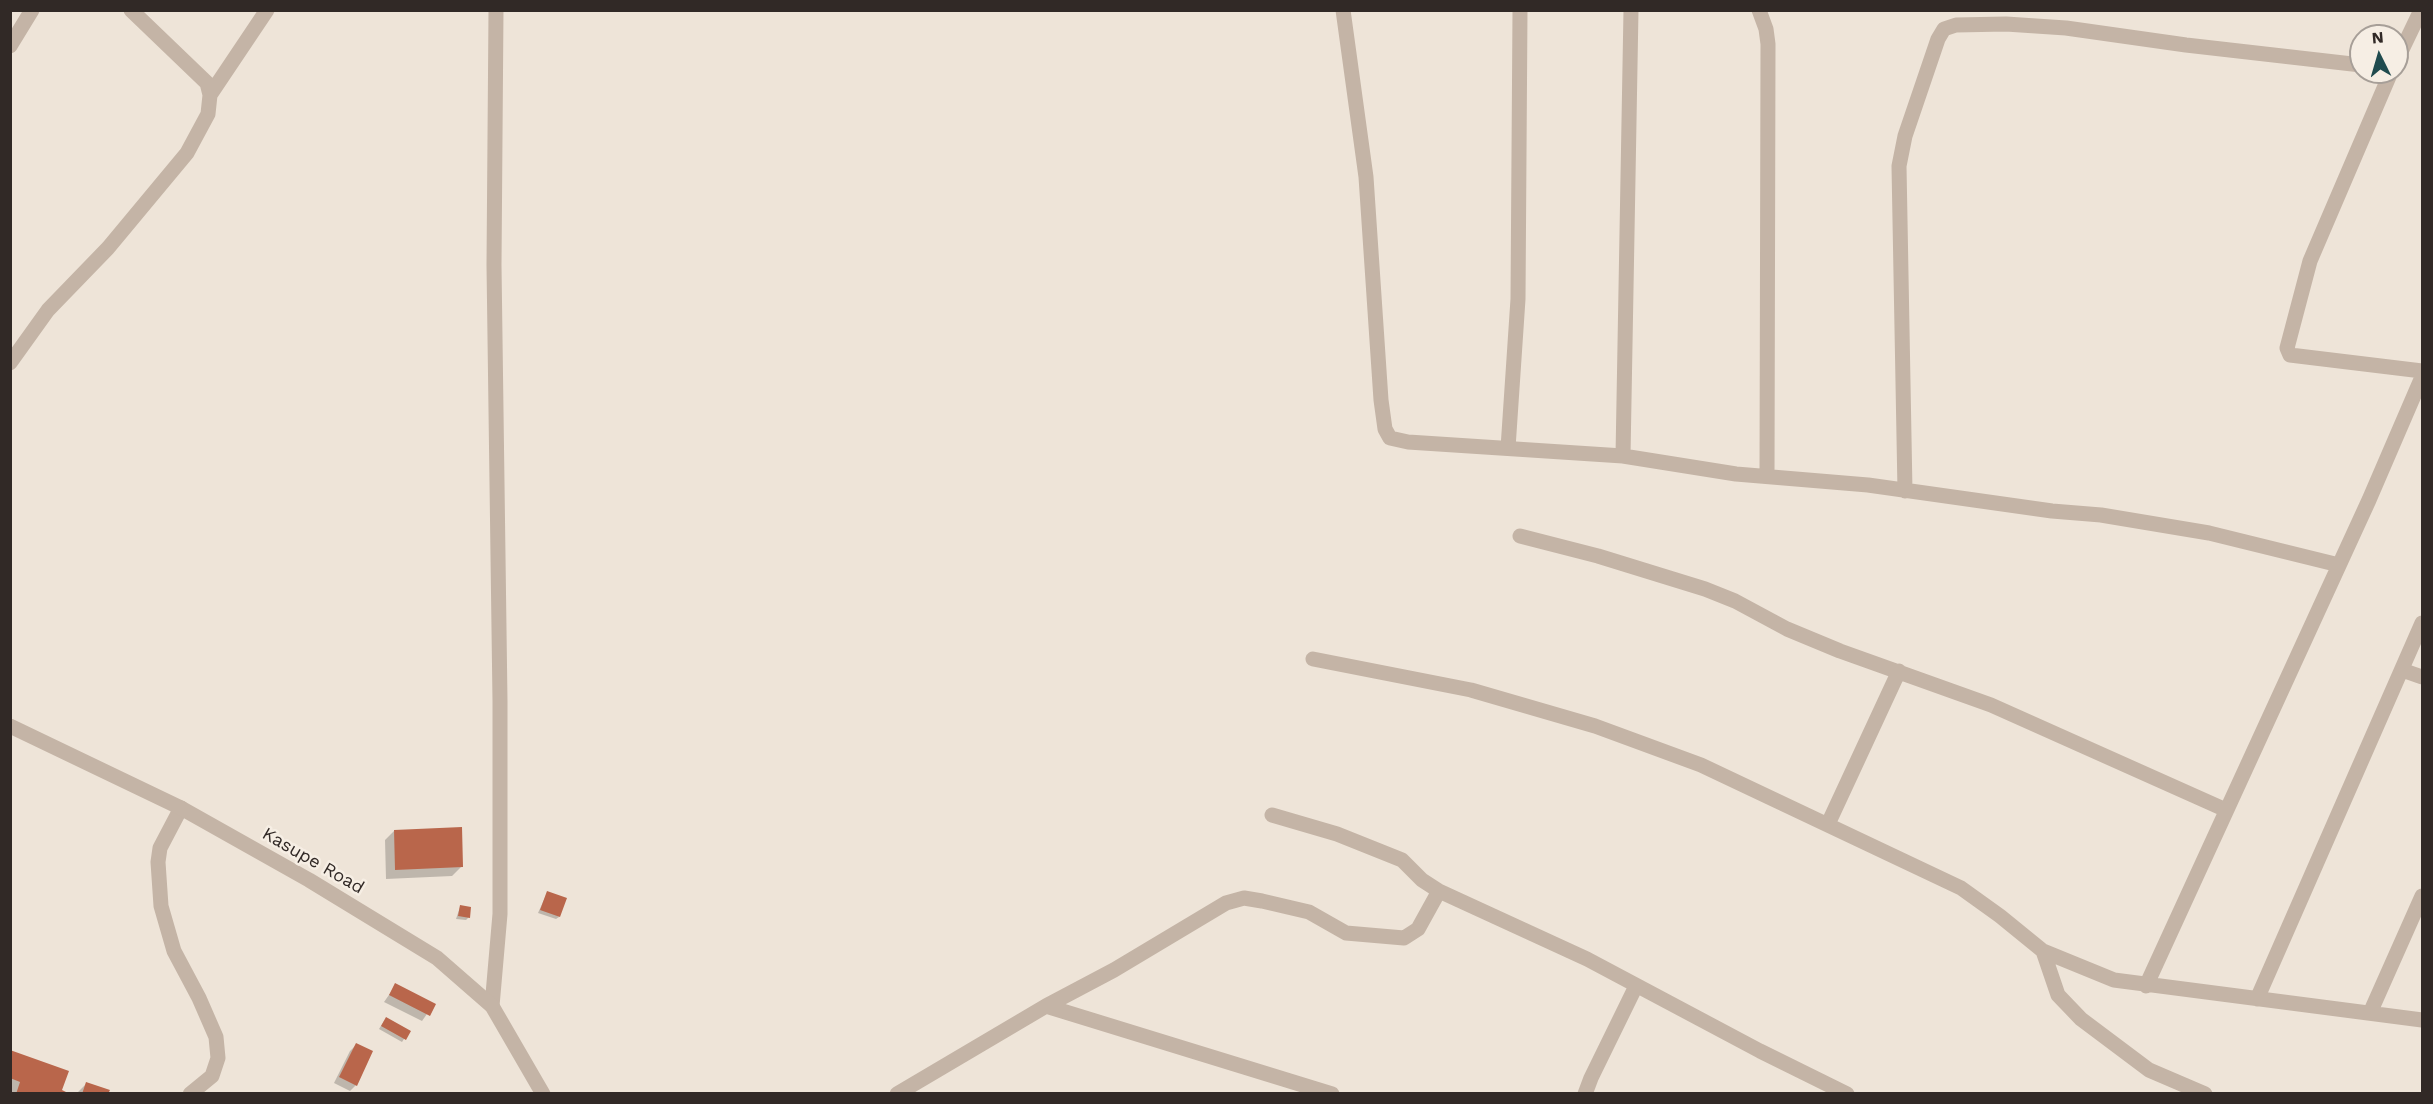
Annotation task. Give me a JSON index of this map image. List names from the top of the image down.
{
  "streets": {
    "street": ["Kasupe Road"]
  },
  "north": "top"
}
